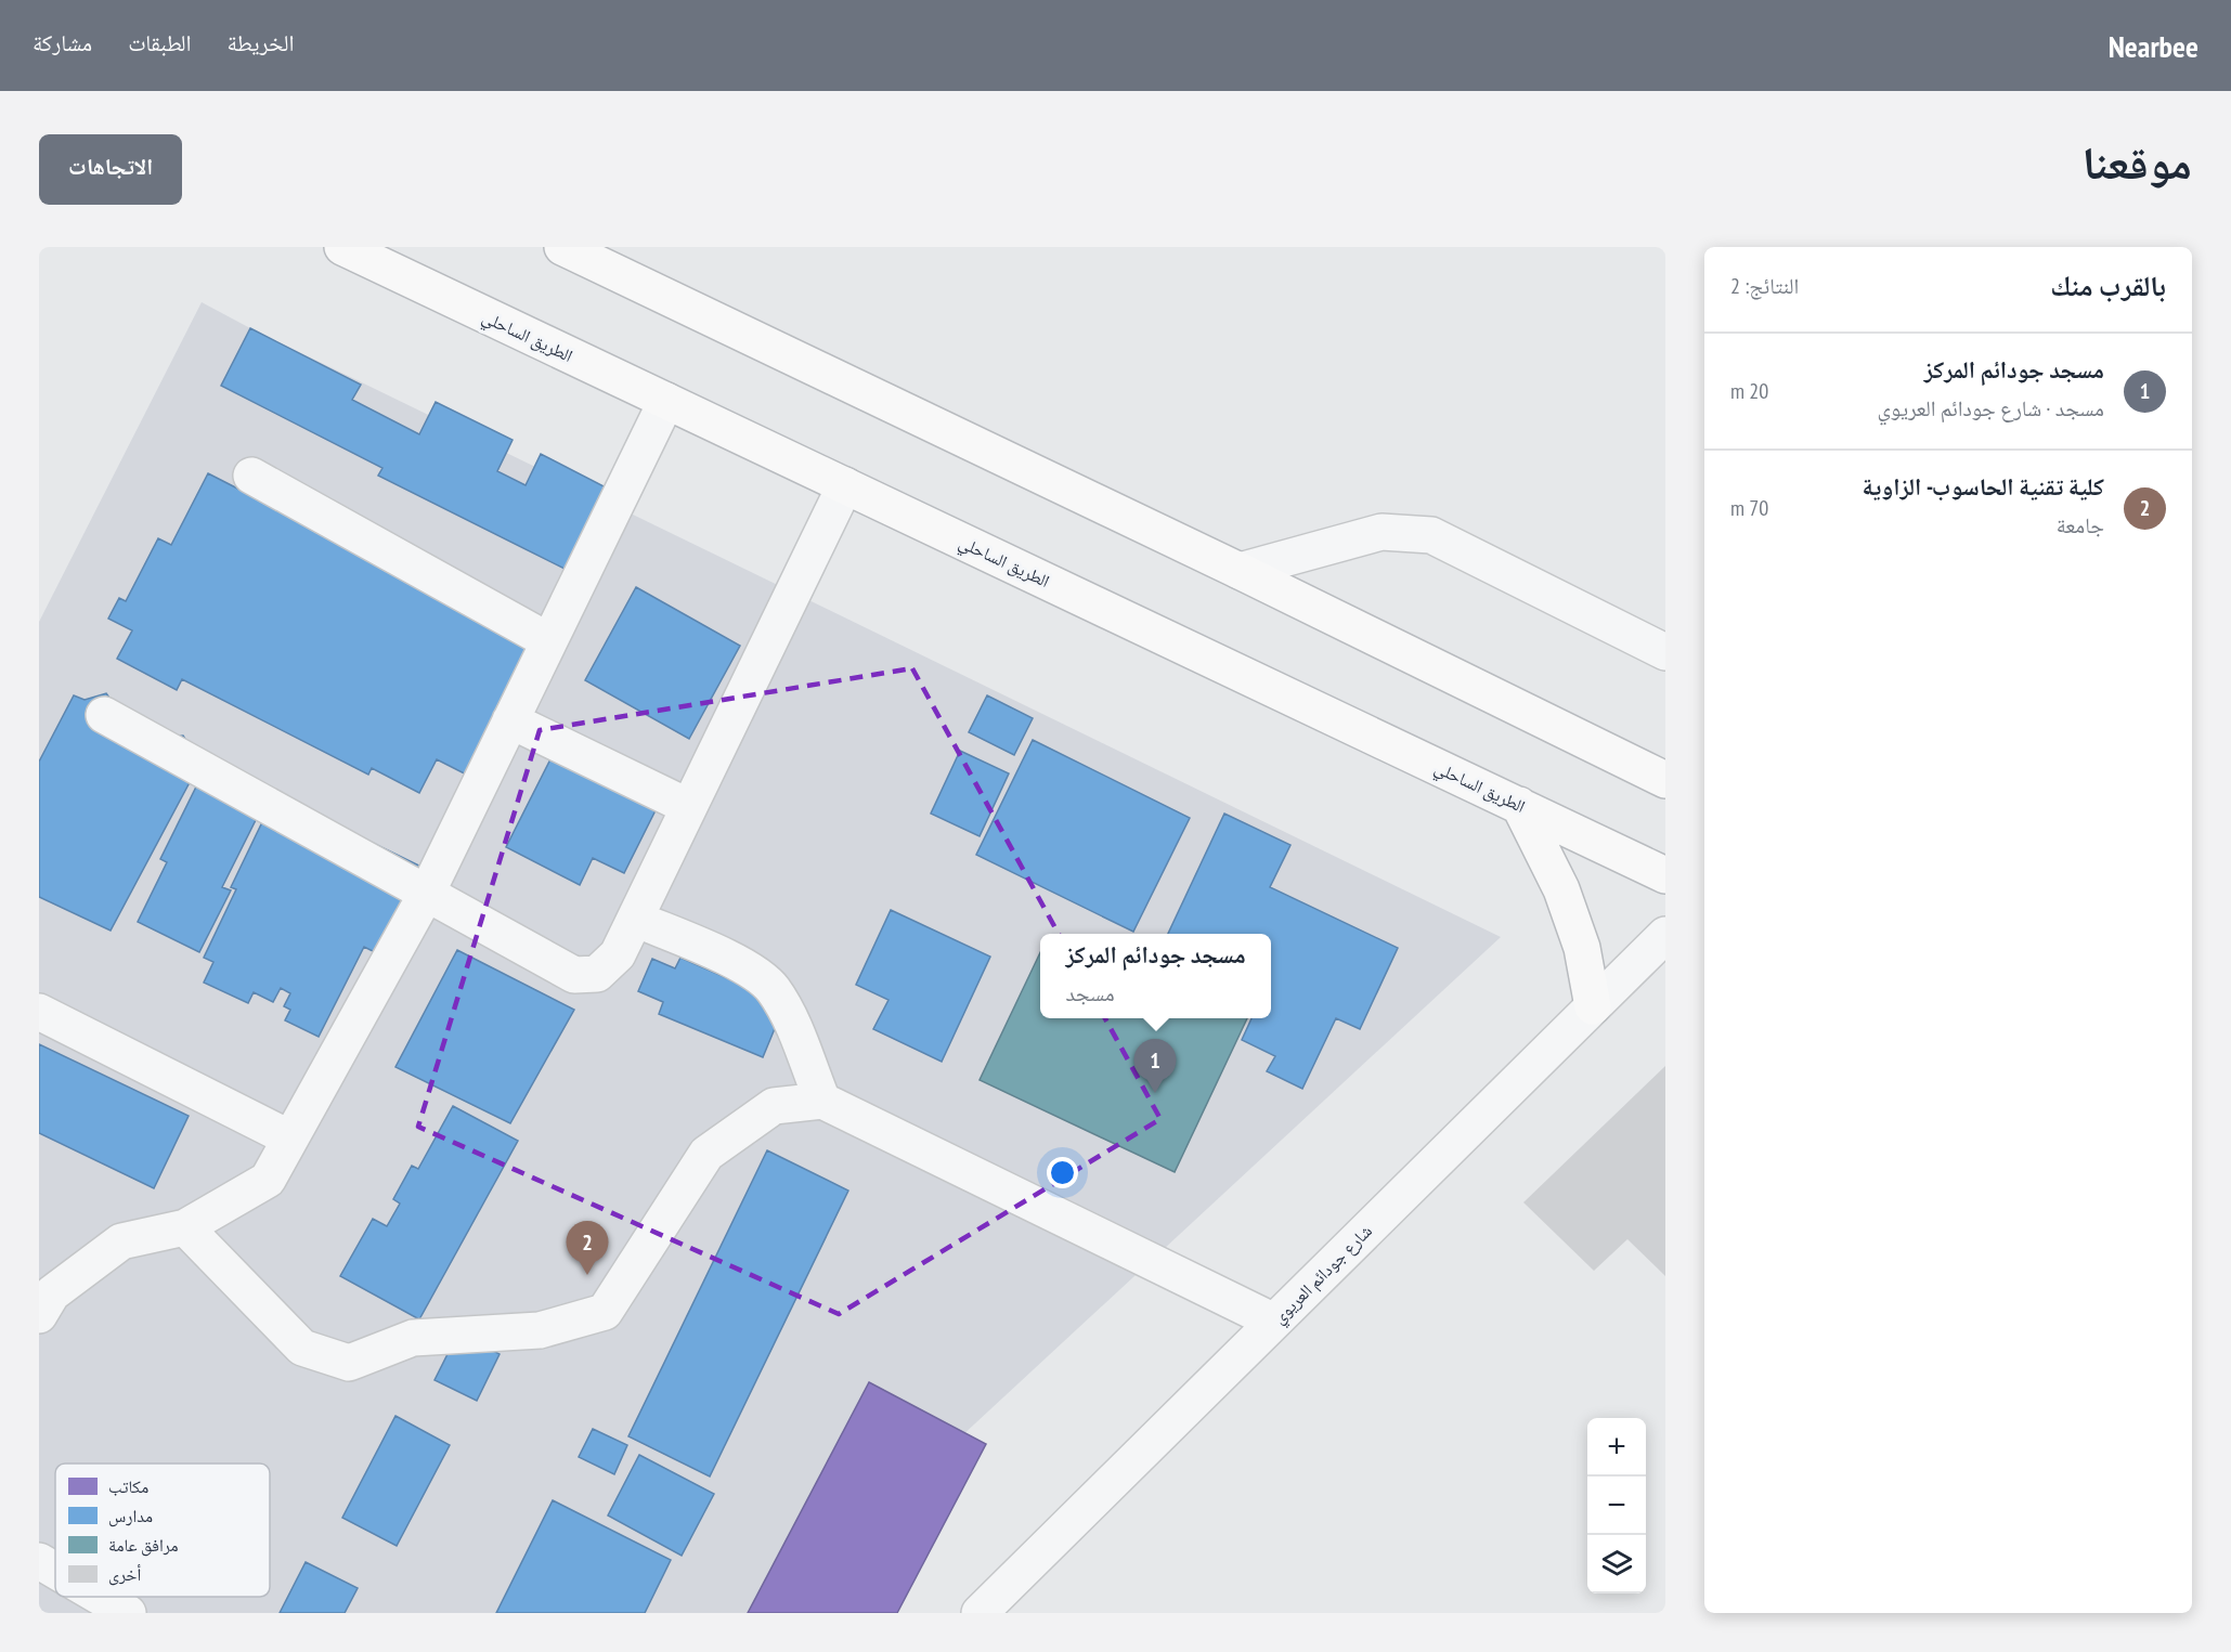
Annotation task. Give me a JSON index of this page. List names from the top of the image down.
{
  "streets": {
    "highway": ["الطريق الساحلي"],
    "street": ["شارع جودائم العريوي"]
  },
  "legend": [
    "مكاتب",
    "مدارس",
    "مرافق عامة",
    "أخرى"
  ],
  "page": {
    "header": "Nearbee",
    "nav": ["الخريطة", "الطبقات", "مشاركة"],
    "title": "موقعنا",
    "buttons": "الاتجاهات",
    "heading": ["بالقرب منك", "النتائج: 2"],
    "list": [
      {
        "mark": "1",
        "name": "مسجد جودائم المركز",
        "note": "مسجد · شارع جودائم العريوي",
        "value": "20 m"
      },
      {
        "mark": "2",
        "name": "كلية تقنية الحاسوب- الزاوية",
        "note": "جامعة",
        "value": "70 m"
      }
    ],
    "popup": ["مسجد جودائم المركز", "مسجد"],
    "pins": ["1", "2"],
    "map_buttons": ["+", "−"]
  }
}
